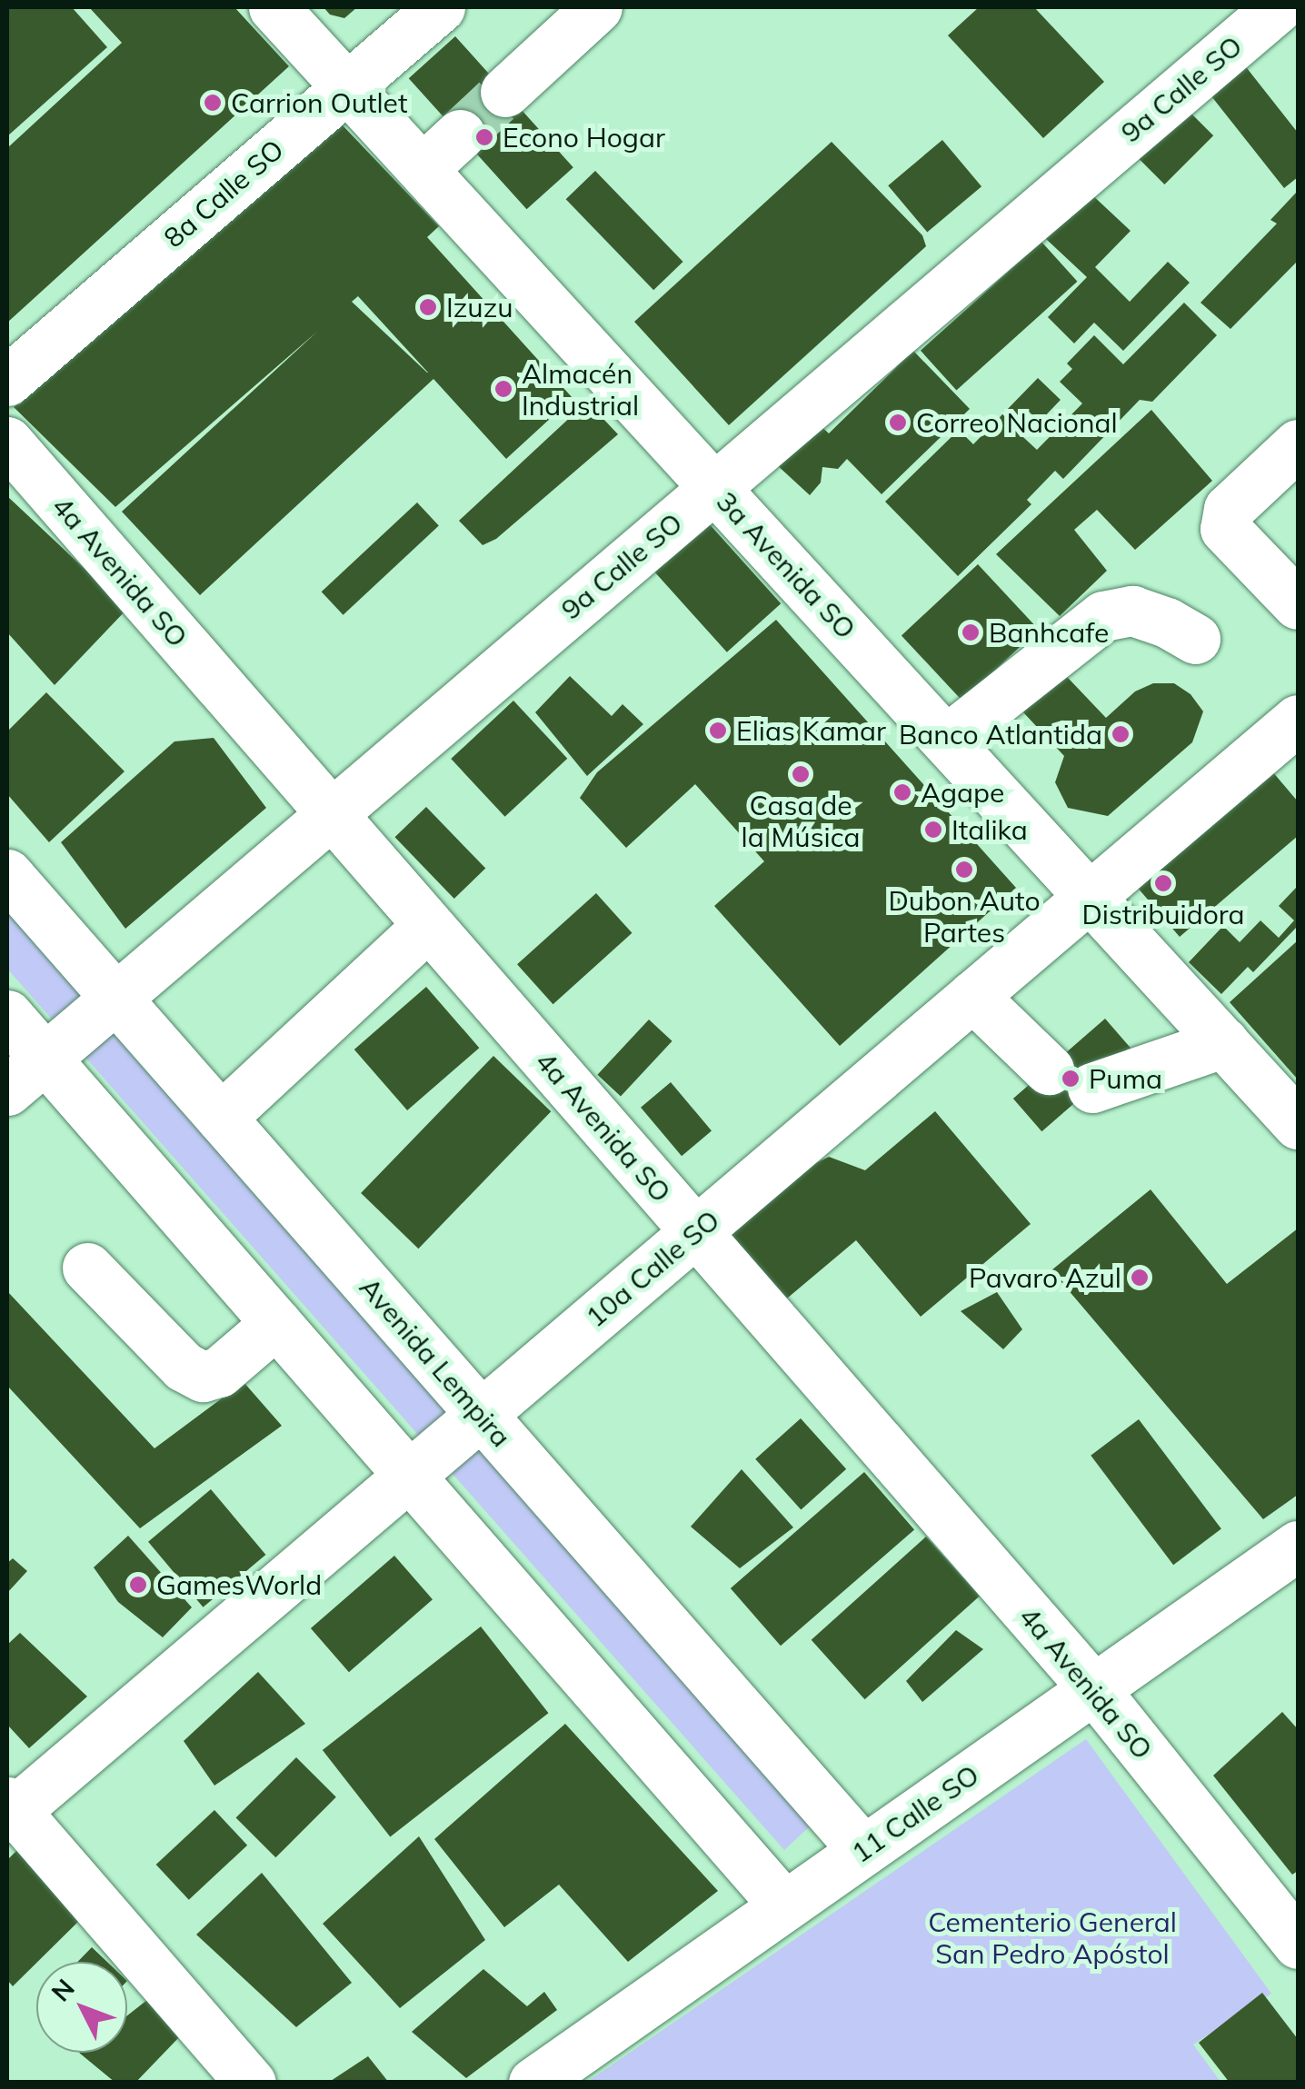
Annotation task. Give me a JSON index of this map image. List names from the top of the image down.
{
  "streets": {
    "street": [
      "9a Calle SO",
      "8a Calle SO",
      "3a Avenida SO",
      "4a Avenida SO",
      "10a Calle SO",
      "Avenida Lempira",
      "11 Calle SO"
    ]
  },
  "crossings": [
    ["9a Calle SO", "3a Avenida SO"],
    ["9a Calle SO", "4a Avenida SO"],
    ["9a Calle SO", "Avenida Lempira"],
    ["8a Calle SO", "3a Avenida SO"],
    ["3a Avenida SO", "10a Calle SO"],
    ["4a Avenida SO", "10a Calle SO"],
    ["4a Avenida SO", "11 Calle SO"],
    ["10a Calle SO", "Avenida Lempira"],
    ["Avenida Lempira", "11 Calle SO"]
  ],
  "parks": ["Cementerio General San Pedro Apóstol"],
  "places": [
    "Carrion Outlet",
    "Econo Hogar",
    "Izuzu",
    "Almacén Industrial",
    "Correo Nacional",
    "Banhcafe",
    "Elias Kamar",
    "Banco Atlantida",
    "Casa de la Música",
    "Agape",
    "Italika",
    "Dubon Auto Partes",
    "Distribuidora",
    "Puma",
    "Pavaro Azul",
    "GamesWorld"
  ],
  "north": "top left"
}
